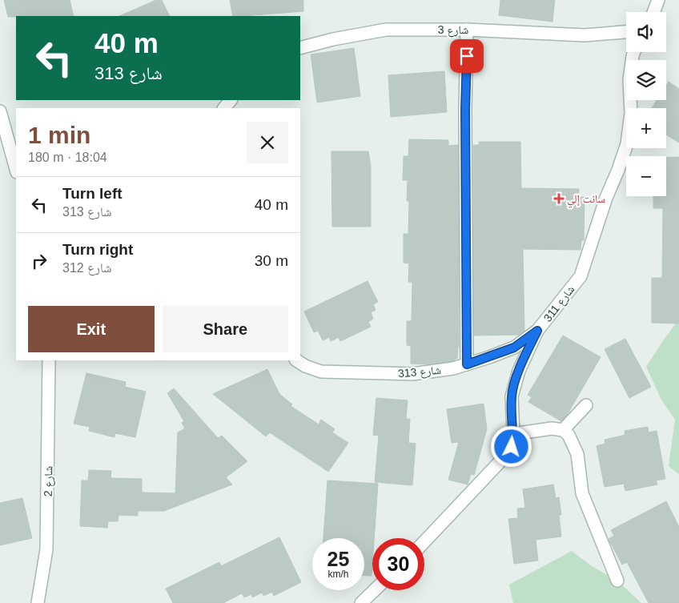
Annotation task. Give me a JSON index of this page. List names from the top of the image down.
{
  "streets": {
    "street": [
      "شارع 3",
      "شارع 311",
      "شارع 313",
      "شارع 2"
    ]
  },
  "crossings": [
    ["شارع 311", "شارع 313"]
  ],
  "places": {
    "health": ["سانت إلي"]
  },
  "page": {
    "map_buttons": ["+", "−"],
    "turn": ["40 m", "شارع 313"],
    "heading": ["1 min", "180 m · 18:04"],
    "list": [
      {
        "name": "Turn left",
        "note": "شارع 313",
        "value": "40 m"
      },
      {
        "name": "Turn right",
        "note": "شارع 312",
        "value": "30 m"
      }
    ],
    "buttons": ["Exit", "Share"],
    "speed": "25 km/h",
    "limit": "30"
  }
}
